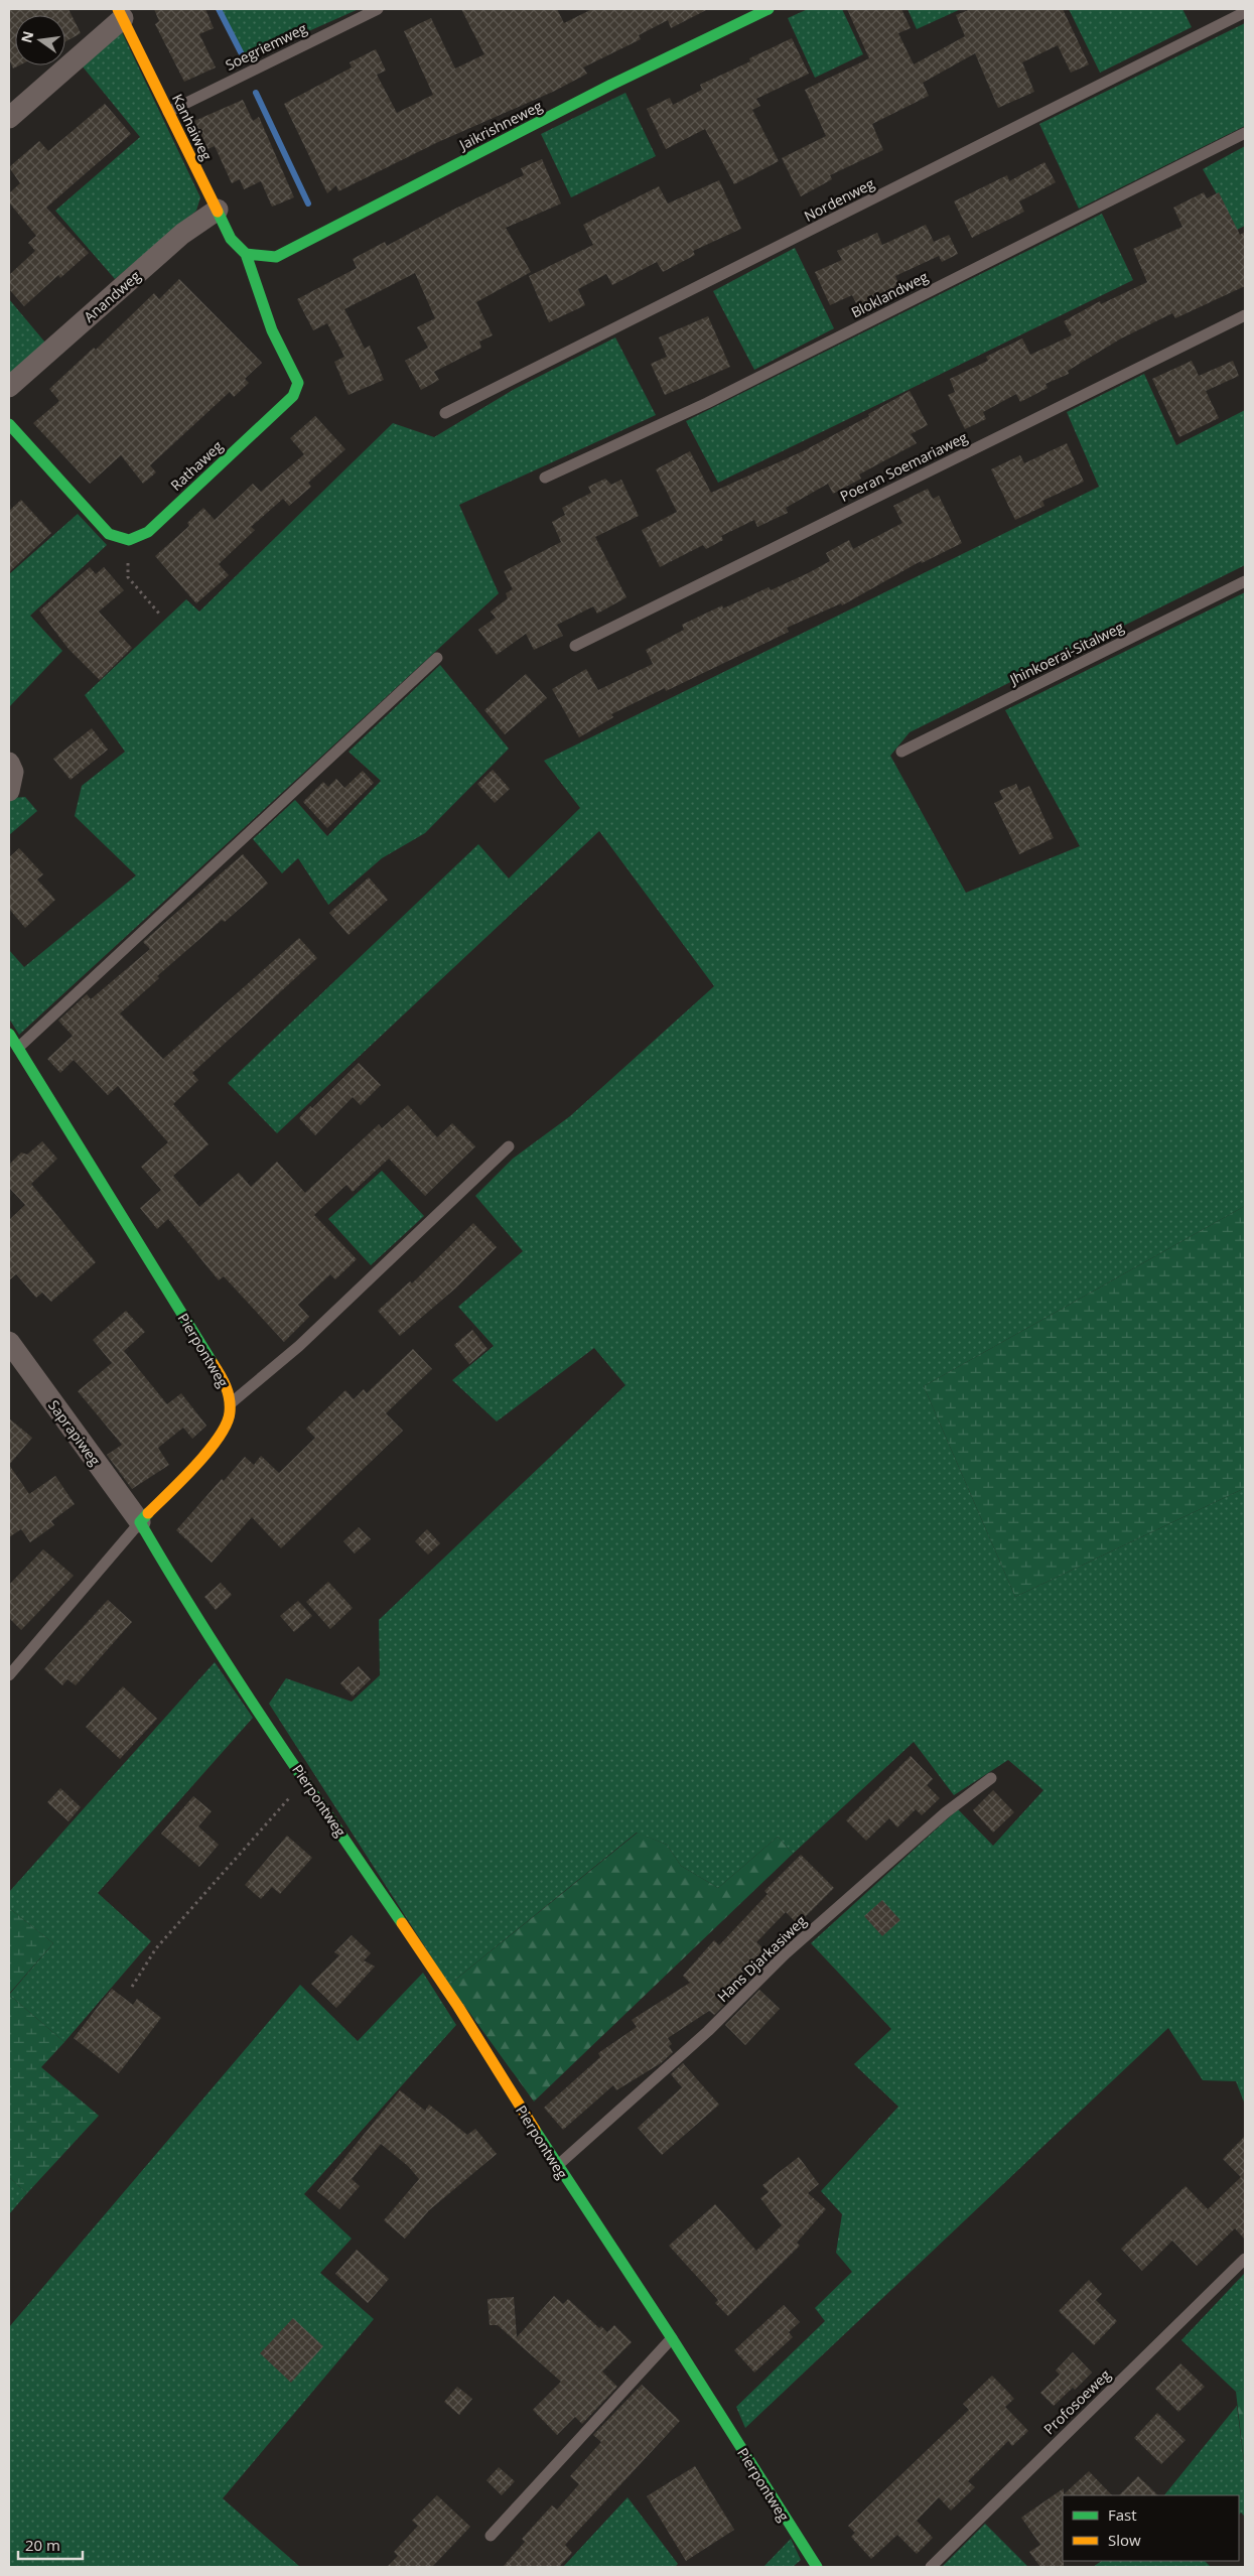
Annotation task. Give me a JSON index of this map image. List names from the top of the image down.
{
  "streets": {
    "street": [
      "Jaikrishneweg",
      "Kanhaiweg",
      "Anandweg",
      "Rathaweg",
      "Pierpontweg",
      "Saprapiweg"
    ],
    "lane": [
      "Soegriemweg",
      "Nordenweg",
      "Bloklandweg",
      "Poeran Soemariaweg",
      "Jhinkoerai-Sitalweg",
      "Hans Djarkasiweg",
      "Profosoeweg"
    ]
  },
  "crossings": [
    ["Soegriemweg", "Kanhaiweg"],
    ["Jaikrishneweg", "Kanhaiweg"],
    ["Jaikrishneweg", "Rathaweg"],
    ["Kanhaiweg", "Anandweg"],
    ["Kanhaiweg", "Rathaweg"],
    ["Pierpontweg", "Saprapiweg"],
    ["Pierpontweg", "Hans Djarkasiweg"]
  ],
  "legend": ["Fast", "Slow"],
  "scale_bar": "20 m",
  "north": "left"
}
